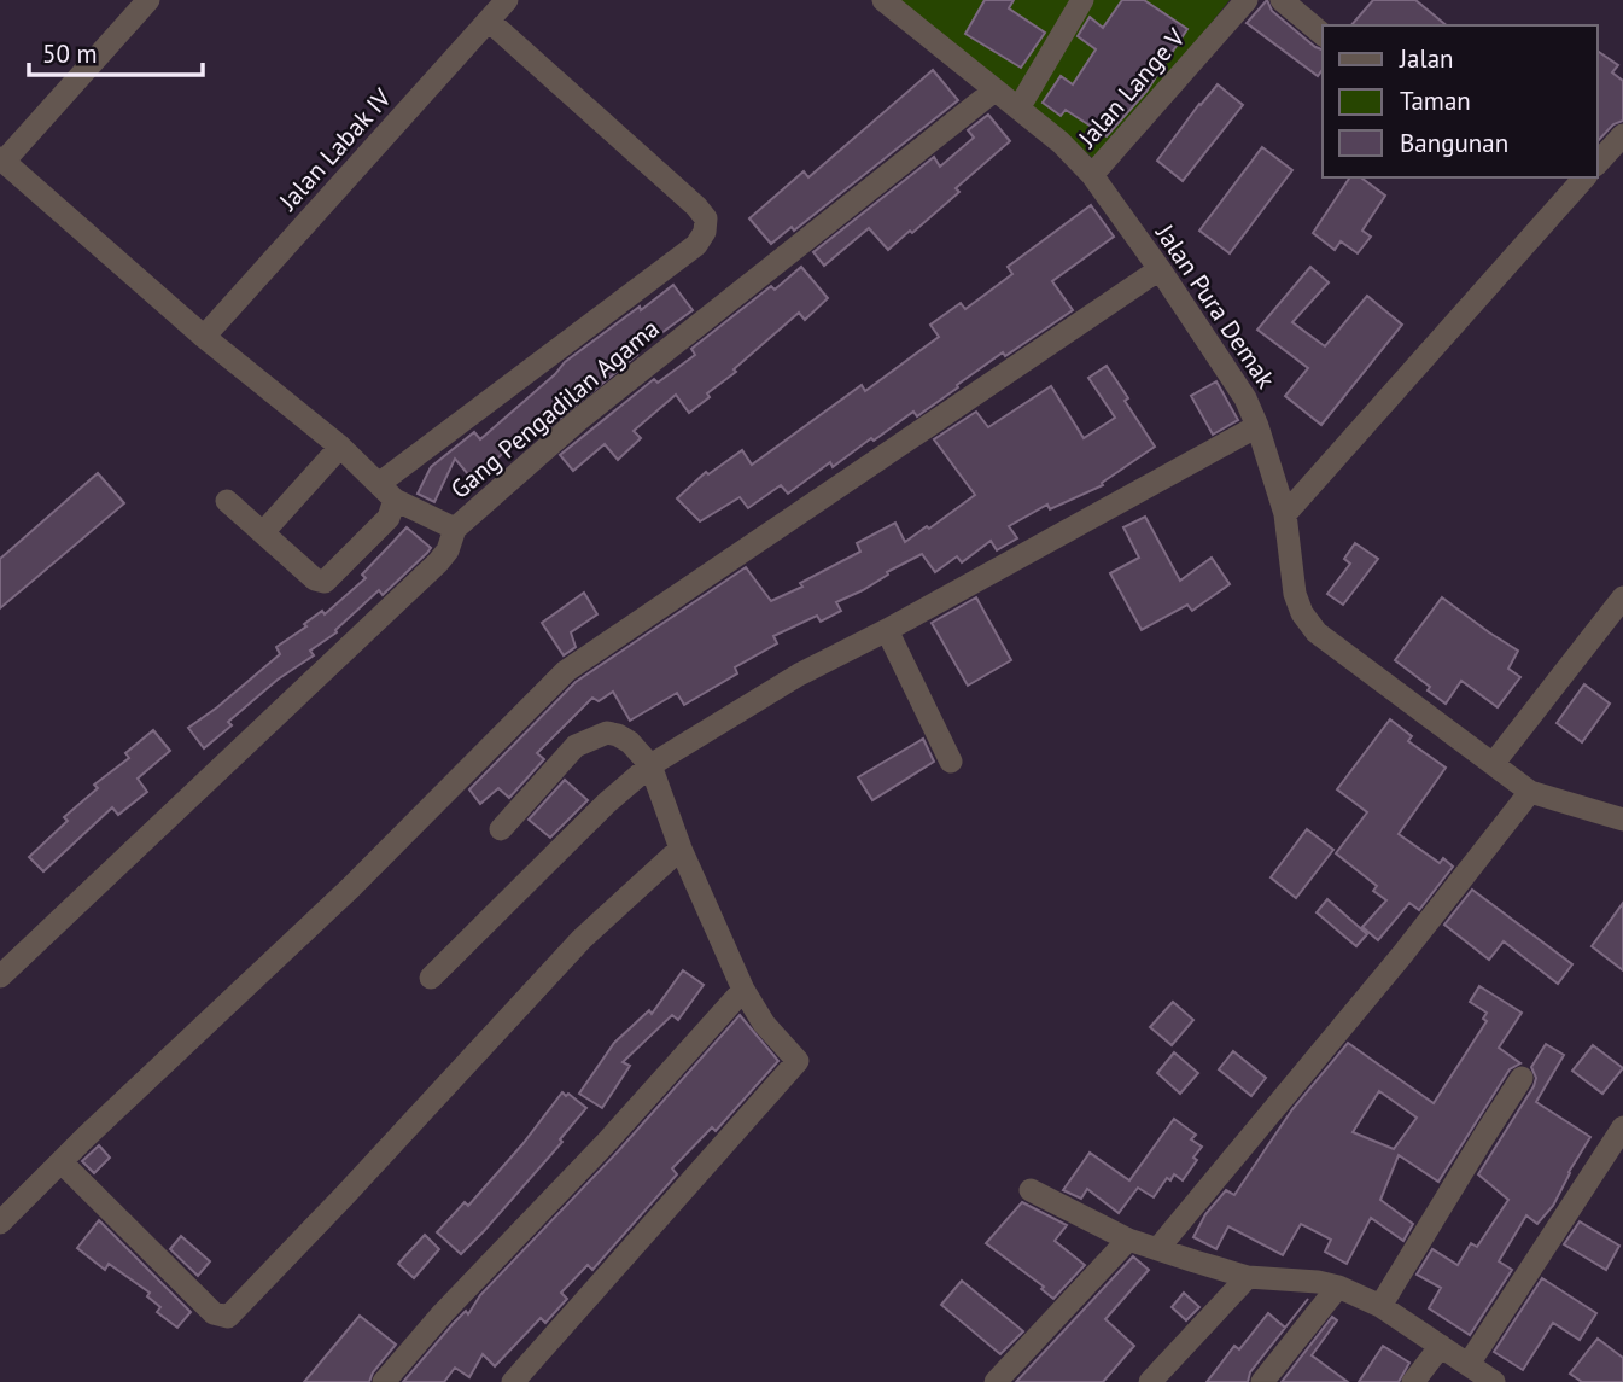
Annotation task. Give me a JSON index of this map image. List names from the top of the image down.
{
  "streets": {
    "street": [
      "Jalan Lange V",
      "Jalan Labak IV",
      "Jalan Pura Demak",
      "Gang Pengadilan Agama"
    ]
  },
  "crossings": [
    ["Jalan Lange V", "Jalan Pura Demak"],
    ["Jalan Pura Demak", "Gang Pengadilan Agama"]
  ],
  "legend": ["Jalan", "Taman", "Bangunan"],
  "scale_bar": "50 m"
}
